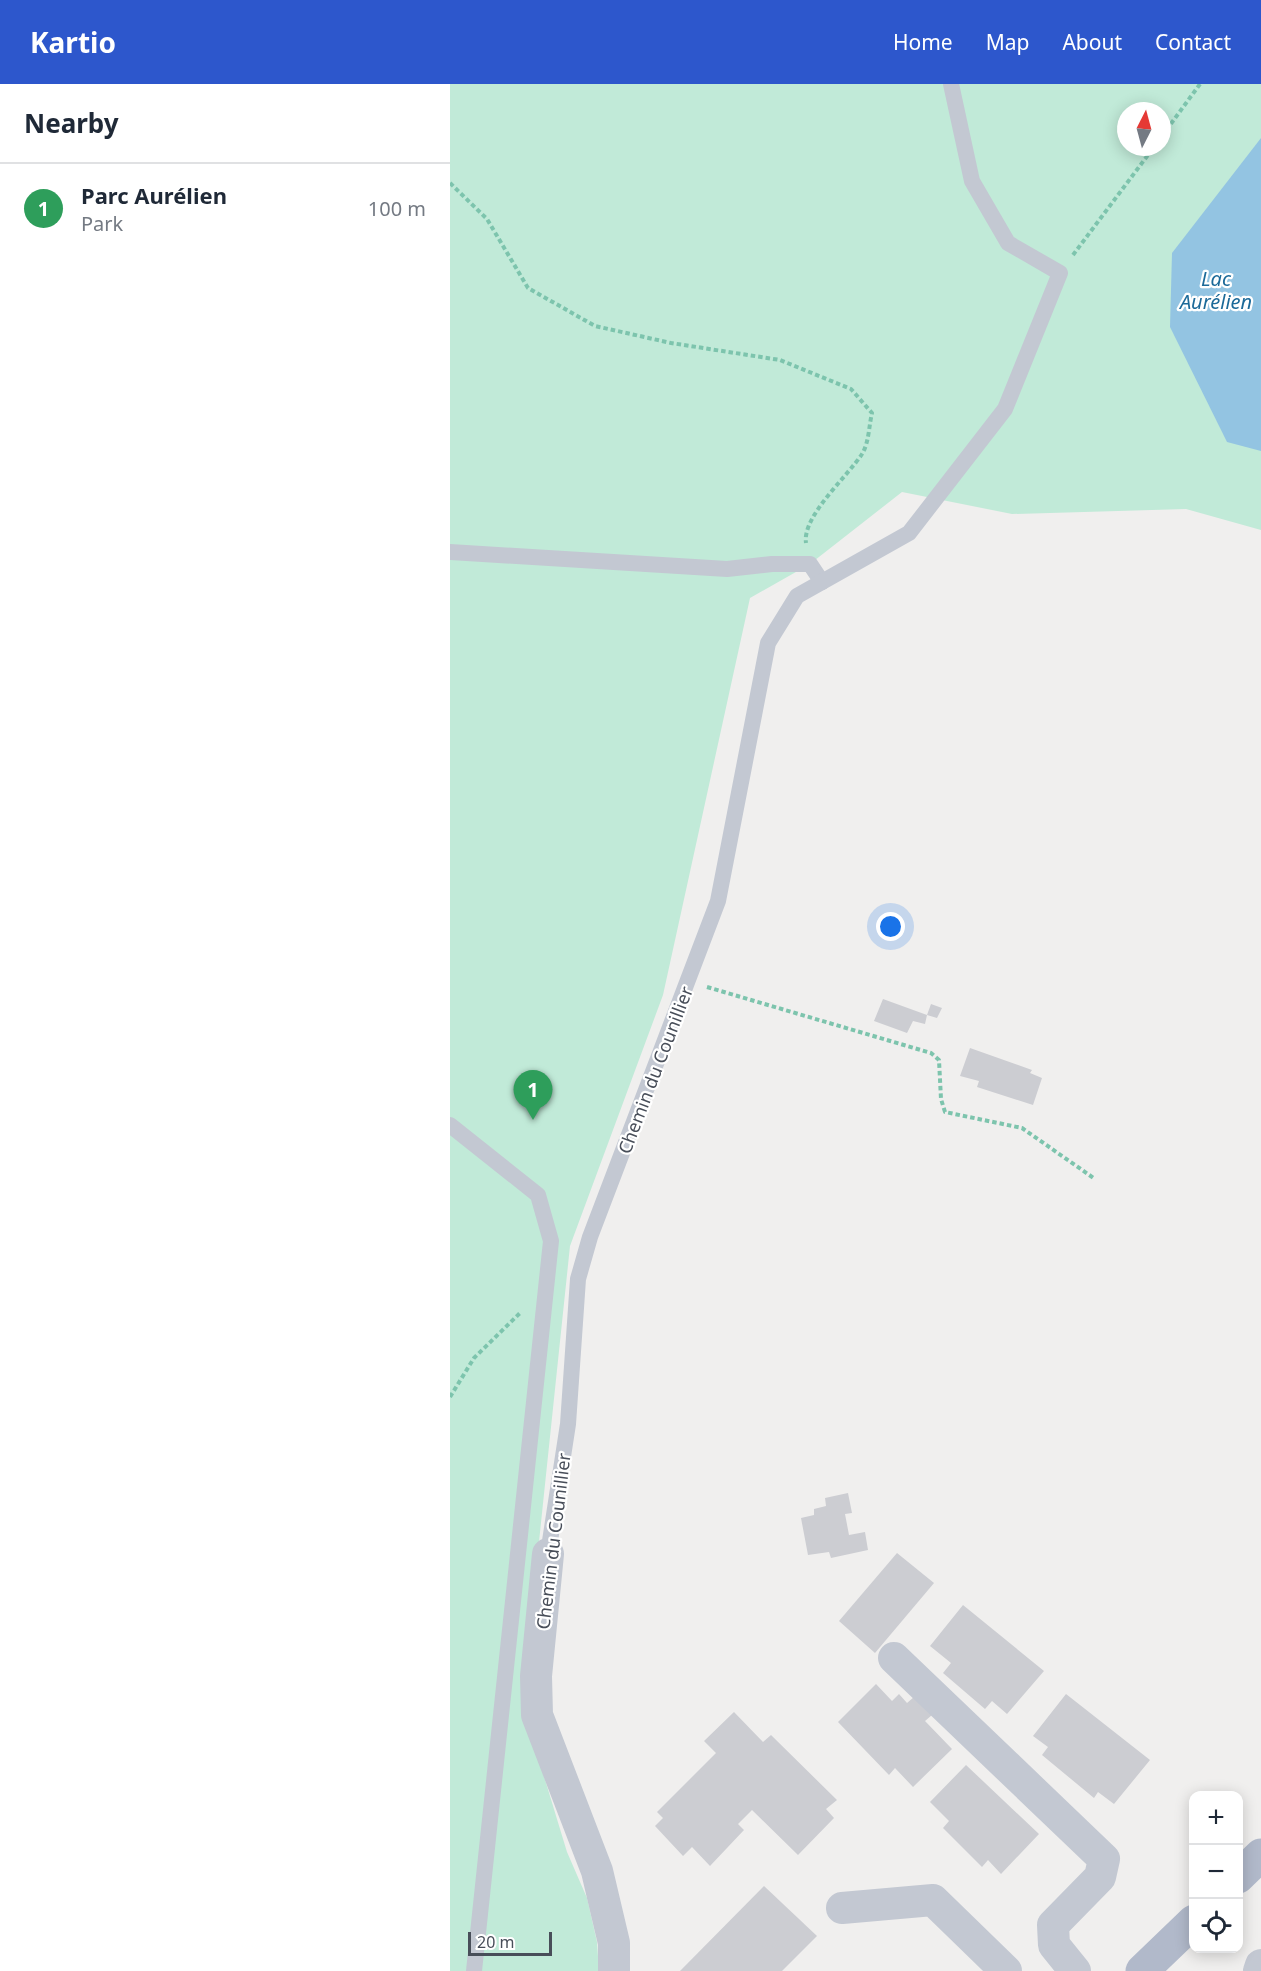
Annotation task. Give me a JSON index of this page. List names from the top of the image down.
{
  "streets": {
    "street": ["Chemin du Counillier"]
  },
  "water": ["Lac Aurélien"],
  "scale_bar": "20 m",
  "north": "top",
  "page": {
    "header": "Kartio",
    "nav": [
      "Home",
      "Map",
      "About",
      "Contact"
    ],
    "heading": "Nearby",
    "list": [
      {
        "mark": "1",
        "name": "Parc Aurélien",
        "note": "Park",
        "value": "100 m"
      }
    ],
    "pins": "1",
    "map_buttons": ["+", "−"],
    "scale": "20 m"
  }
}
